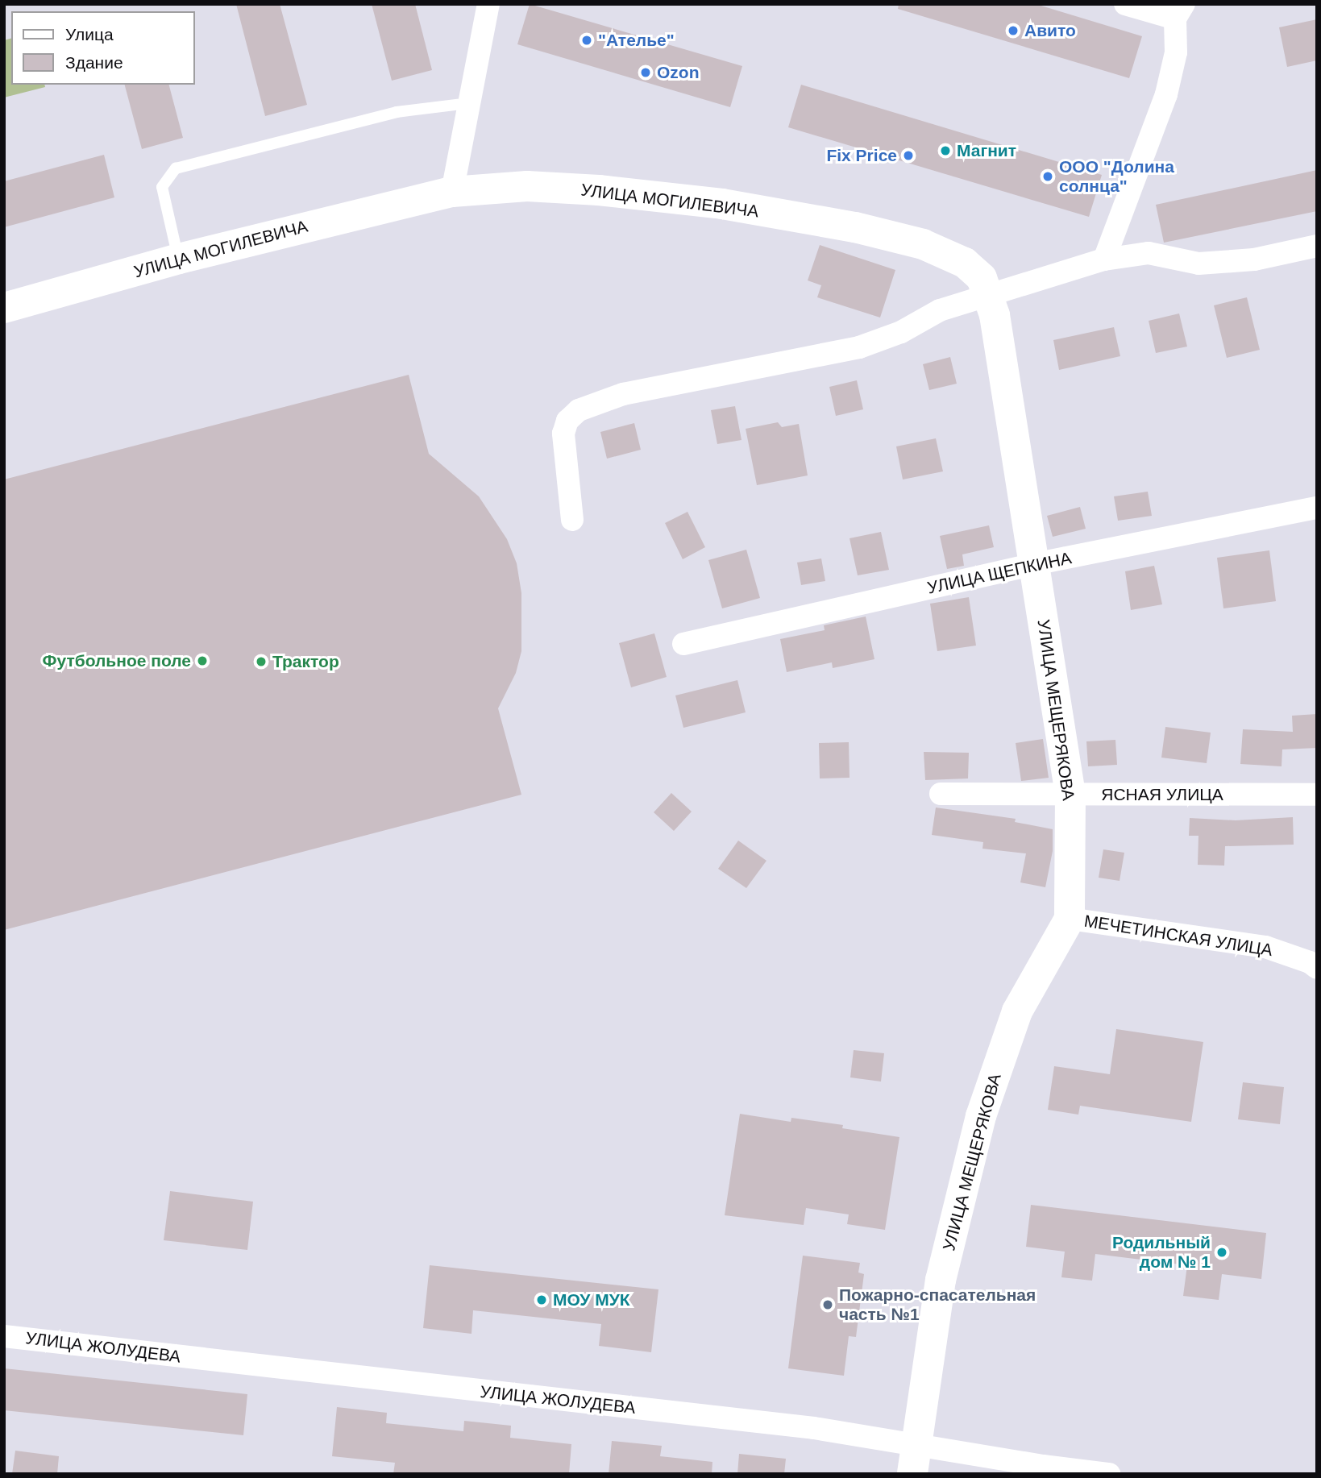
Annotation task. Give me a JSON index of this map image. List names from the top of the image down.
{
  "streets": {
    "street": [
      "УЛИЦА МОГИЛЕВИЧА",
      "УЛИЦА ЩЕПКИНА",
      "УЛИЦА МЕЩЕРЯКОВА",
      "ЯСНАЯ УЛИЦА",
      "МЕЧЕТИНСКАЯ УЛИЦА",
      "УЛИЦА ЖОЛУДЕВА"
    ]
  },
  "crossings": [
    ["УЛИЦА МОГИЛЕВИЧА", "УЛИЦА МЕЩЕРЯКОВА"],
    ["УЛИЦА ЩЕПКИНА", "УЛИЦА МЕЩЕРЯКОВА"],
    ["УЛИЦА МЕЩЕРЯКОВА", "ЯСНАЯ УЛИЦА"],
    ["УЛИЦА МЕЩЕРЯКОВА", "МЕЧЕТИНСКАЯ УЛИЦА"],
    ["УЛИЦА МЕЩЕРЯКОВА", "УЛИЦА ЖОЛУДЕВА"]
  ],
  "places": [
    "Авито",
    "\"Ателье\"",
    "Ozon",
    "Магнит",
    "Fix Price",
    "ООО \"Долина солнца\"",
    "Футбольное поле",
    "Трактор",
    "Родильный дом № 1",
    "МОУ МУК",
    "Пожарно-спасательная часть №1"
  ],
  "legend": ["Улица", "Здание"]
}
